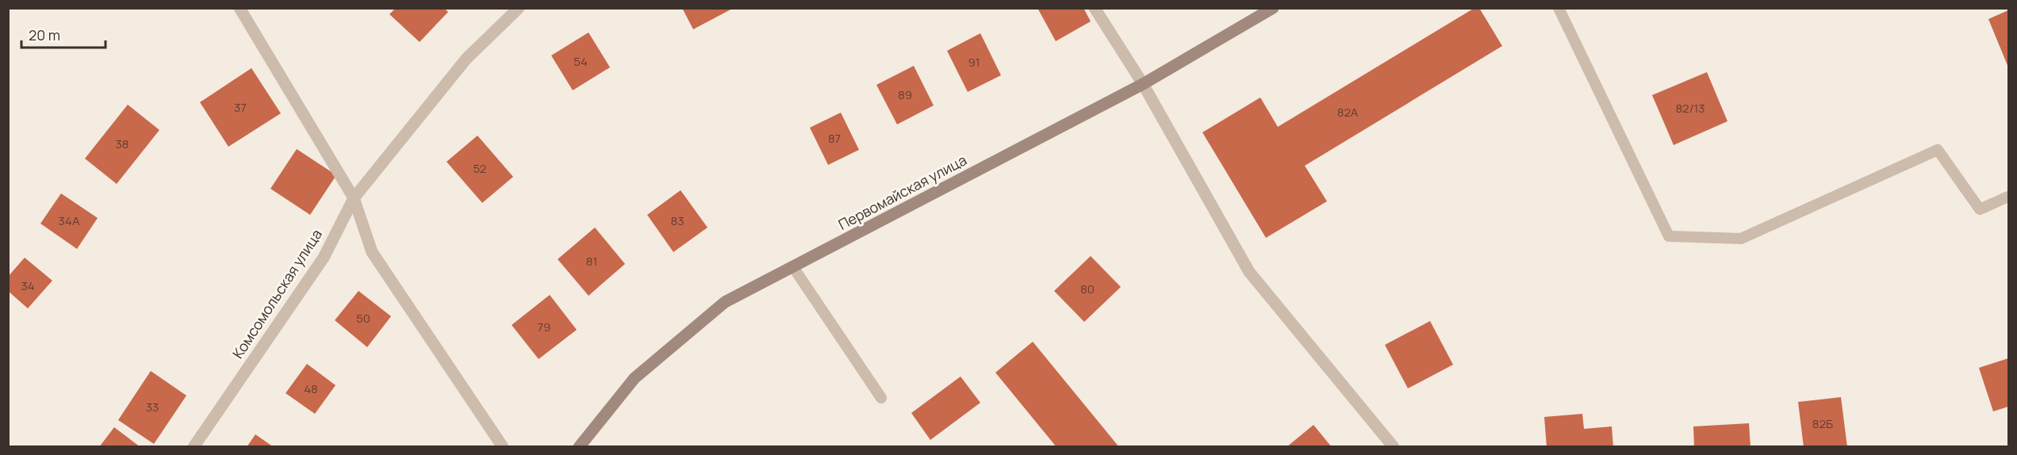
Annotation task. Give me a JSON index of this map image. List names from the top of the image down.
{
  "streets": {
    "street": ["Первомайская улица", "Комсомольская улица"]
  },
  "house_numbers": [
    "54",
    "91",
    "89",
    "37",
    "82/13",
    "82А",
    "87",
    "38",
    "52",
    "34А",
    "83",
    "81",
    "34",
    "80",
    "50",
    "79",
    "48",
    "33",
    "82Б"
  ],
  "scale_bar": "20 m"
}
